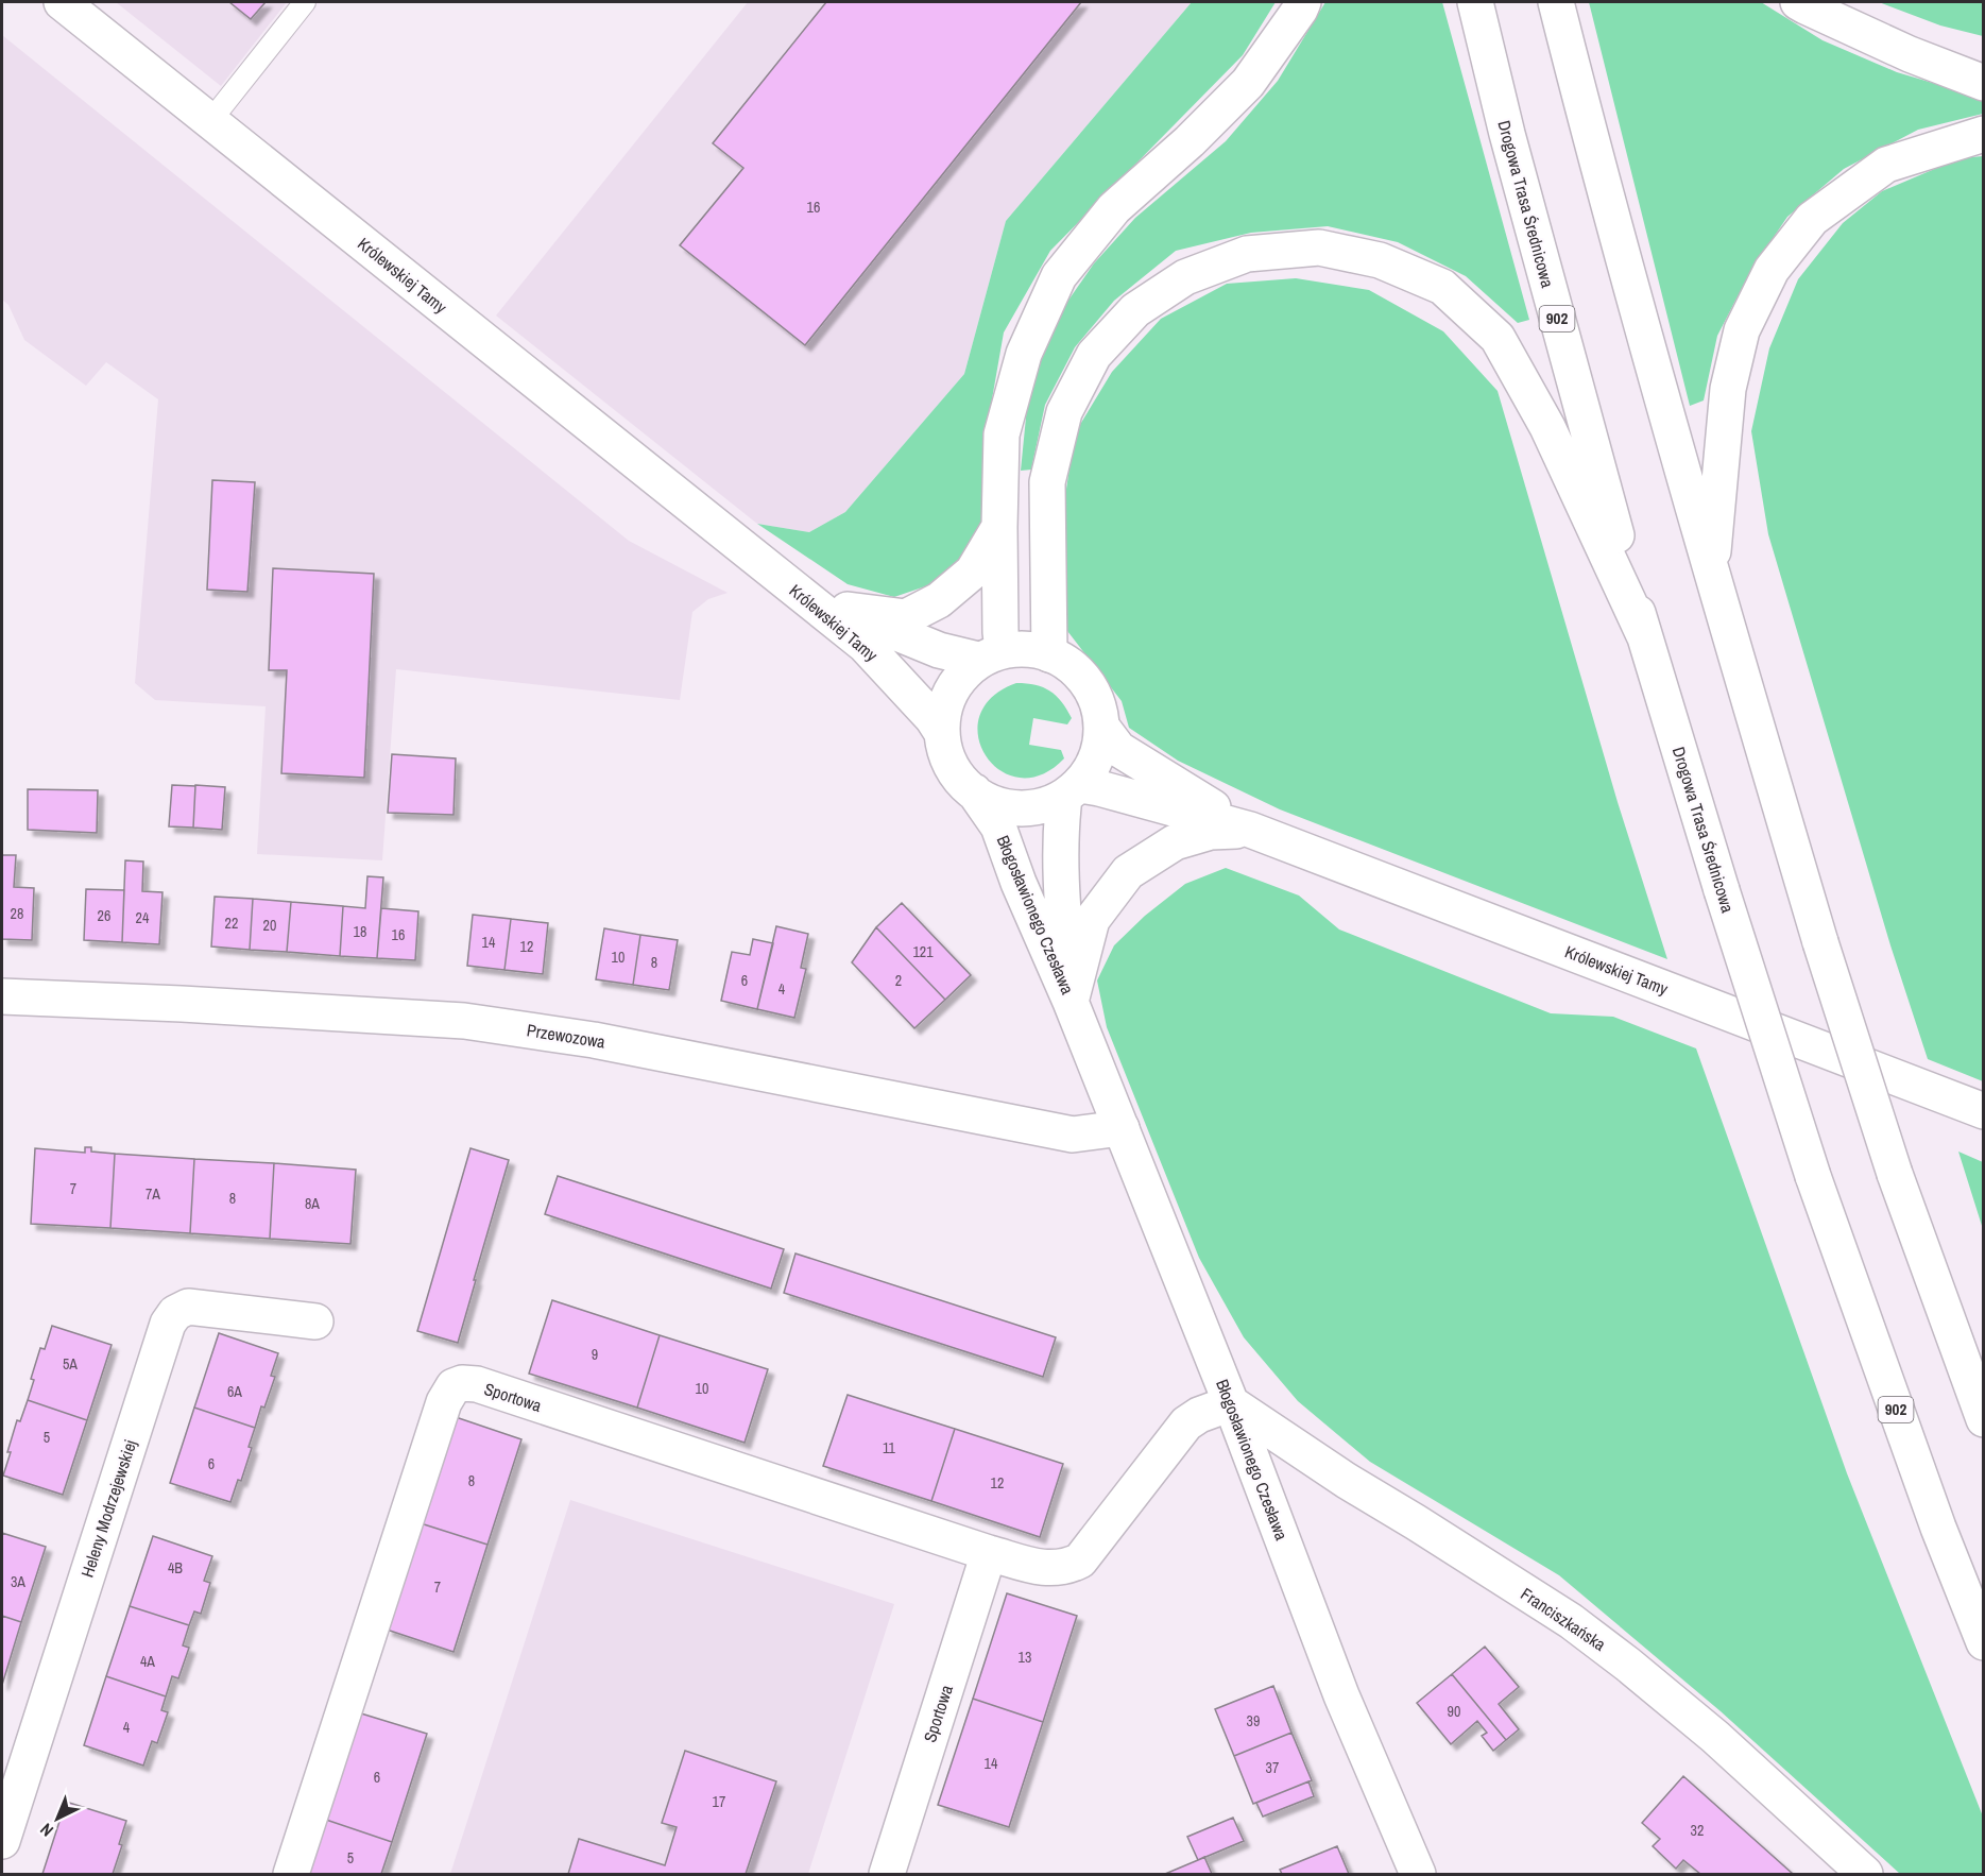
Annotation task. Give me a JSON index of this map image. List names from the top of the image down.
{
  "streets": {
    "street": [
      "Drogowa Trasa Średnicowa",
      "Królewskiej Tamy",
      "902",
      "Błogosławionego Czesława",
      "Przewozowa",
      "Sportowa",
      "Heleny Modrzejewskiej",
      "Franciszkańska"
    ]
  },
  "crossings": [
    ["Królewskiej Tamy", "Błogosławionego Czesława"],
    ["Błogosławionego Czesława", "Przewozowa"],
    ["Błogosławionego Czesława", "Sportowa"],
    ["Błogosławionego Czesława", "Franciszkańska"],
    ["Sportowa", "Franciszkańska"]
  ],
  "house_numbers": [
    "16",
    "28",
    "26",
    "24",
    "22",
    "20",
    "18",
    "16",
    "14",
    "12",
    "121",
    "10",
    "8",
    "6",
    "2",
    "4",
    "7",
    "7A",
    "8",
    "8A",
    "9",
    "5A",
    "10",
    "6A",
    "5",
    "11",
    "6",
    "8",
    "12",
    "4B",
    "3A",
    "7",
    "13",
    "4A",
    "90",
    "39",
    "4",
    "14",
    "37",
    "6",
    "17",
    "32",
    "5"
  ],
  "north": "bottom left"
}
